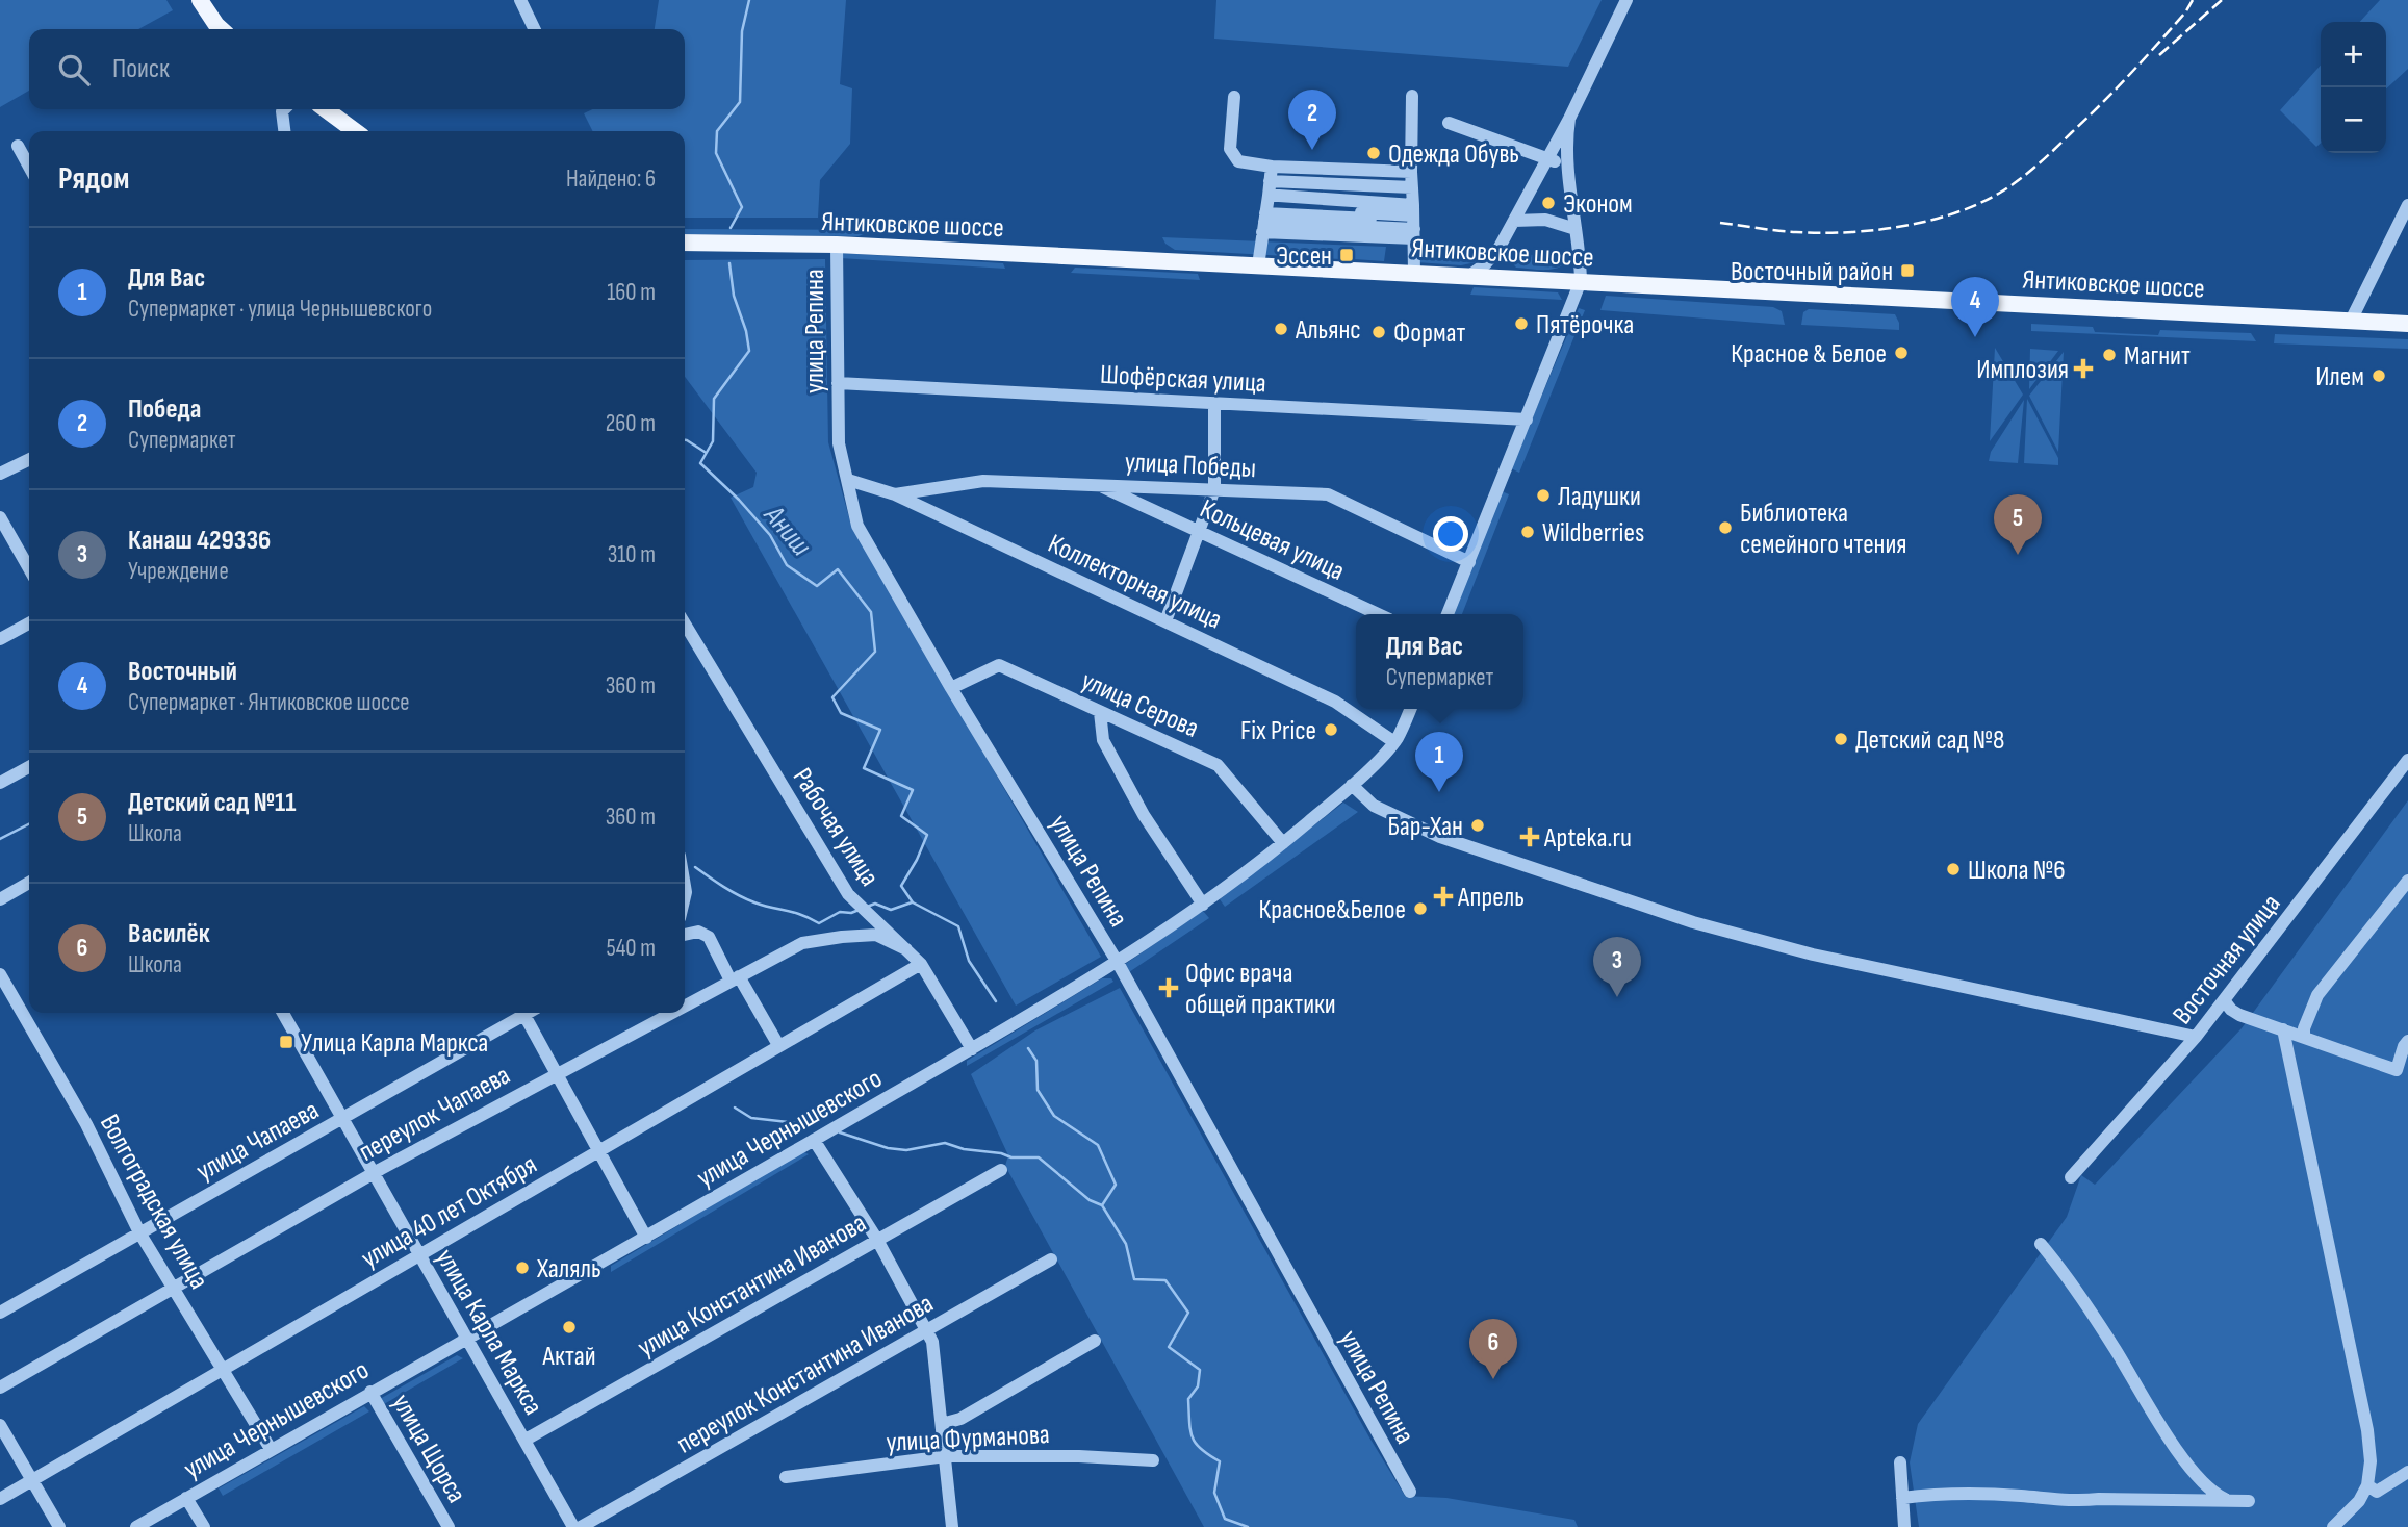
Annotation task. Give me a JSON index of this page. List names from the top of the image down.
{
  "streets": {
    "main road": ["Янтиковское шоссе"],
    "street": [
      "улица Репина",
      "Шофёрская улица",
      "улица Победы",
      "Кольцевая улица",
      "Коллекторная улица",
      "улица Серова",
      "Рабочая улица",
      "Восточная улица",
      "переулок Чапаева",
      "улица Чернышевского",
      "улица Чапаева",
      "Волгоградская улица",
      "улица 40 лет Октября",
      "улица Константина Иванова",
      "улица Карла Маркса",
      "переулок Константина Иванова",
      "улица Фурманова",
      "улица Щорса"
    ]
  },
  "crossings": [
    ["Янтиковское шоссе", "улица Репина"],
    ["улица Репина", "Шофёрская улица"],
    ["улица Репина", "Коллекторная улица"],
    ["улица Репина", "улица Серова"],
    ["улица Репина", "улица Чернышевского"],
    ["улица Победы", "Кольцевая улица"],
    ["улица Победы", "Коллекторная улица"],
    ["Коллекторная улица", "улица Чернышевского"],
    ["улица Серова", "улица Чернышевского"],
    ["Рабочая улица", "переулок Чапаева"],
    ["Рабочая улица", "улица Чернышевского"],
    ["Рабочая улица", "улица 40 лет Октября"],
    ["переулок Чапаева", "Волгоградская улица"],
    ["переулок Чапаева", "улица Карла Маркса"],
    ["улица Чернышевского", "Волгоградская улица"],
    ["улица Чернышевского", "улица Карла Маркса"],
    ["улица Чернышевского", "улица Щорса"],
    ["улица Чапаева", "Волгоградская улица"],
    ["улица Чапаева", "улица Карла Маркса"],
    ["Волгоградская улица", "улица 40 лет Октября"],
    ["улица 40 лет Октября", "улица Карла Маркса"],
    ["улица Константина Иванова", "улица Карла Маркса"]
  ],
  "water": ["Аниш"],
  "places": {
    "other": [
      "Одежда Обувь",
      "Эконом",
      "Пятёрочка",
      "Альянс",
      "Формат",
      "Красное & Белое",
      "Магнит",
      "Илем",
      "Ладушки",
      "Библиотека семейного чтения",
      "Wildberries",
      "Fix Price",
      "Детский сад №8",
      "Бар-Хан",
      "Школа №6",
      "Красное&Белое",
      "Халяль",
      "Актай"
    ],
    "transit": ["Эссен", "Восточный район", "Улица Карла Маркса"],
    "health": [
      "Имплозия",
      "Apteka.ru",
      "Апрель",
      "Офис врача общей практики"
    ]
  },
  "page": {
    "map_buttons": ["+", "−"],
    "search": "Поиск",
    "pins": [
      "2",
      "4",
      "5",
      "1",
      "3",
      "6"
    ],
    "heading": ["Рядом", "Найдено: 6"],
    "list": [
      {
        "mark": "1",
        "name": "Для Вас",
        "note": "Супермаркет · улица Чернышевского",
        "value": "160 m"
      },
      {
        "mark": "2",
        "name": "Победа",
        "note": "Супермаркет",
        "value": "260 m"
      },
      {
        "mark": "3",
        "name": "Канаш 429336",
        "note": "Учреждение",
        "value": "310 m"
      },
      {
        "mark": "4",
        "name": "Восточный",
        "note": "Супермаркет · Янтиковское шоссе",
        "value": "360 m"
      },
      {
        "mark": "5",
        "name": "Детский сад №11",
        "note": "Школа",
        "value": "360 m"
      },
      {
        "mark": "6",
        "name": "Василёк",
        "note": "Школа",
        "value": "540 m"
      }
    ],
    "popup": ["Для Вас", "Супермаркет"]
  }
}
